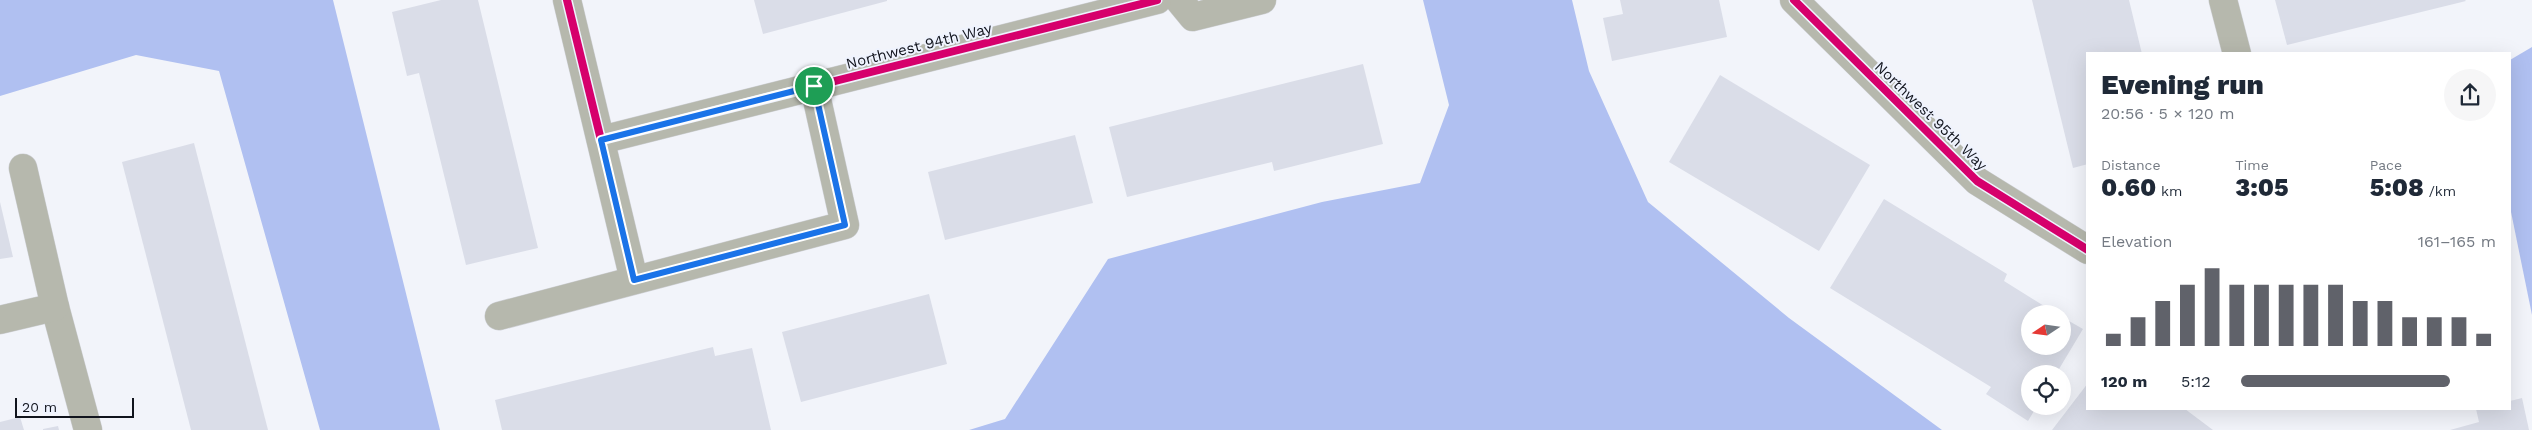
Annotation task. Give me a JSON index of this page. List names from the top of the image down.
{
  "streets": {
    "street": ["Northwest 94th Way", "Northwest 95th Way"]
  },
  "scale_bar": "20 m",
  "north": "left",
  "page": {
    "heading": ["Evening run", "20:56 · 5 × 120 m"],
    "stats": [
      ["Distance", "0.60 km"],
      ["Time", "3:05"],
      ["Pace", "5:08 /km"]
    ],
    "chart": ["Elevation", "161–165 m"],
    "list": [
      {
        "name": "120 m",
        "note": "5:12"
      }
    ],
    "scale": "20 m"
  }
}
